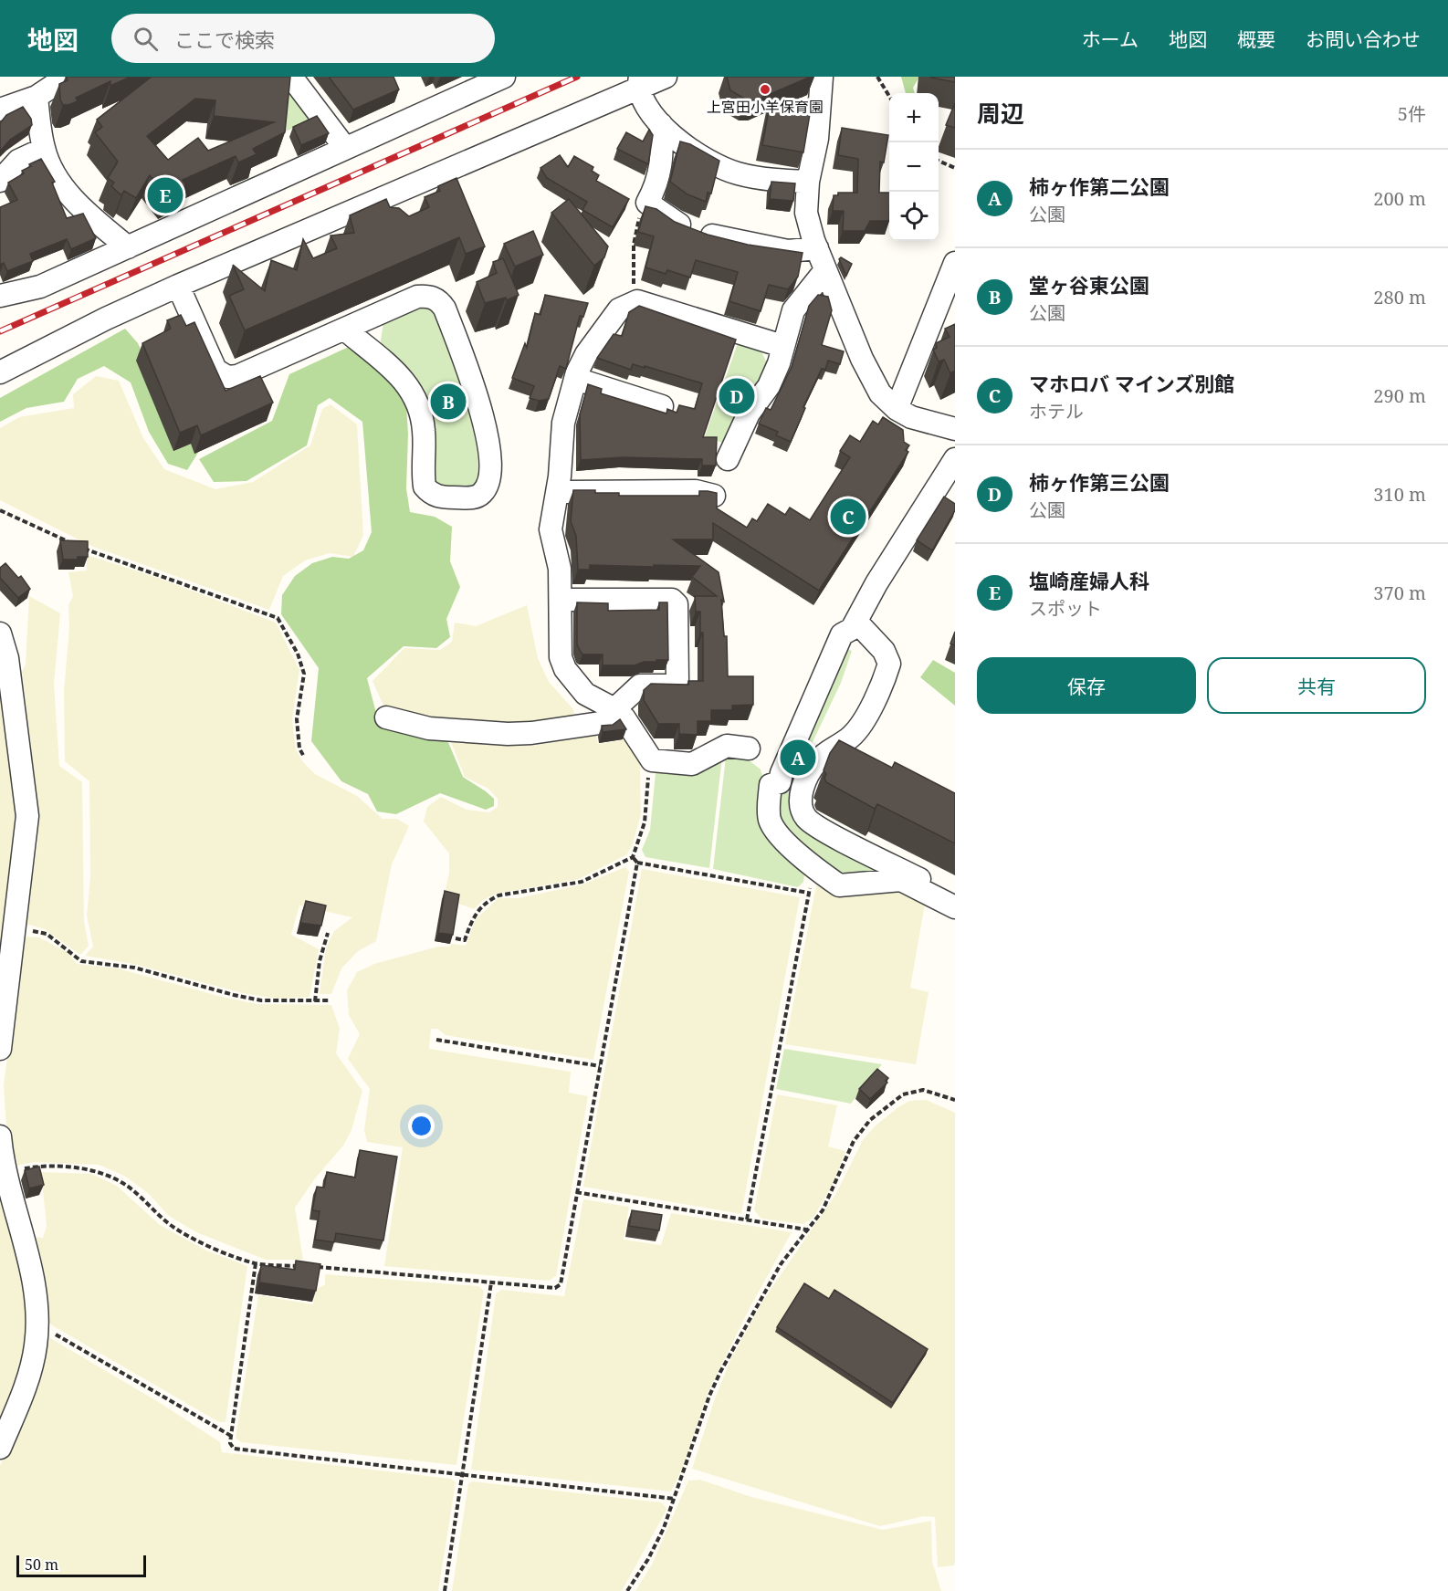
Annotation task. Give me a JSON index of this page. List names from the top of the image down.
{
  "places": ["上宮田小羊保育園"],
  "scale_bar": "50 m",
  "page": {
    "header": "地図",
    "search": "ここで検索",
    "nav": [
      "ホーム",
      "地図",
      "概要",
      "お問い合わせ"
    ],
    "heading": ["周辺", "5件"],
    "map_buttons": ["+", "−"],
    "list": [
      {
        "mark": "A",
        "name": "柿ヶ作第二公園",
        "note": "公園",
        "value": "200 m"
      },
      {
        "mark": "B",
        "name": "堂ヶ谷東公園",
        "note": "公園",
        "value": "280 m"
      },
      {
        "mark": "C",
        "name": "マホロバ マインズ別館",
        "note": "ホテル",
        "value": "290 m"
      },
      {
        "mark": "D",
        "name": "柿ヶ作第三公園",
        "note": "公園",
        "value": "310 m"
      },
      {
        "mark": "E",
        "name": "塩崎産婦人科",
        "note": "スポット",
        "value": "370 m"
      }
    ],
    "pins": [
      "E",
      "D",
      "B",
      "C",
      "A"
    ],
    "buttons": ["保存", "共有"],
    "scale": "50 m"
  }
}
